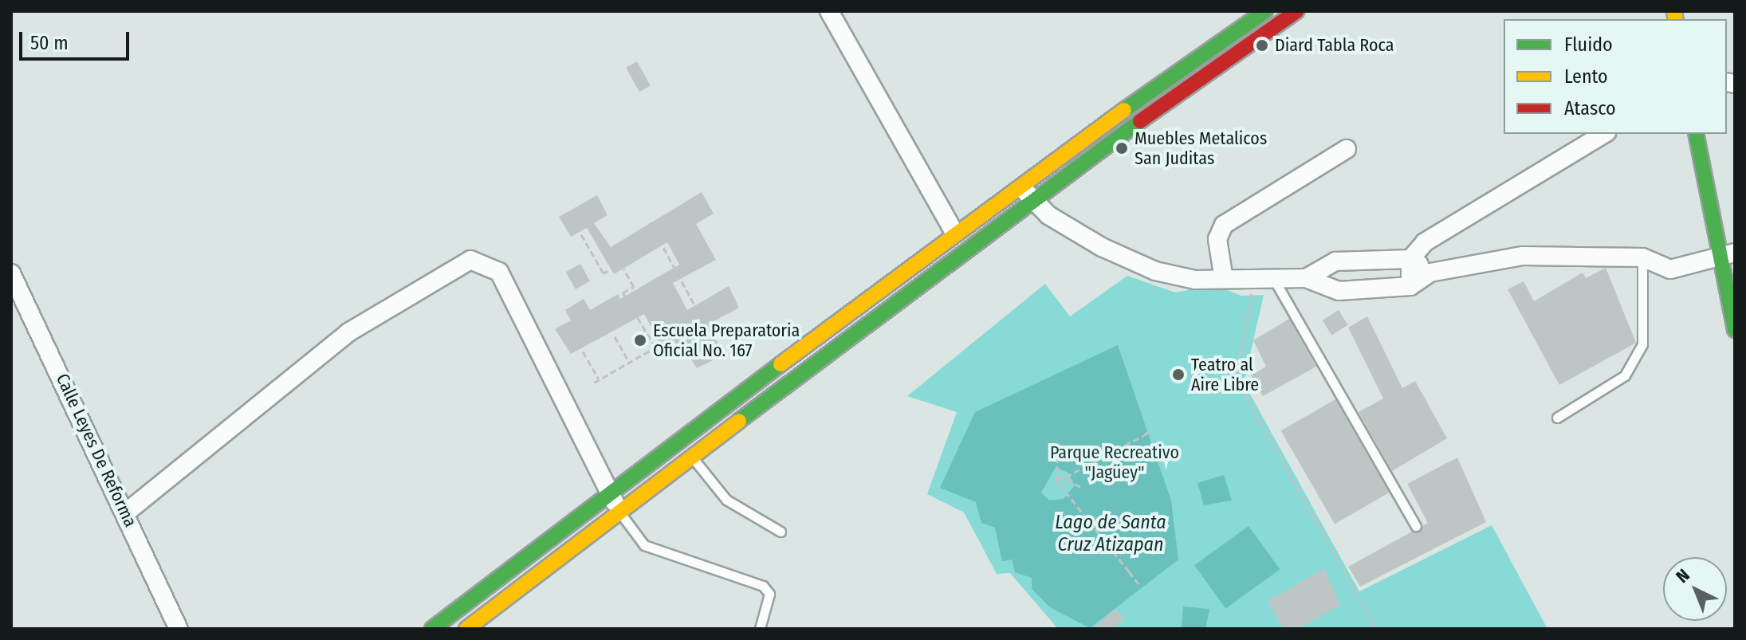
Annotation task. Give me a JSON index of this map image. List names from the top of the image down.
{
  "streets": {
    "street": ["Calle Leyes De Reforma"]
  },
  "water": ["Lago de Santa Cruz Atizapan"],
  "parks": ["Parque Recreativo \"Jagüey\""],
  "places": [
    "Diard Tabla Roca",
    "Muebles Metalicos San Juditas",
    "Escuela Preparatoria Oficial No. 167",
    "Teatro al Aire Libre"
  ],
  "legend": ["Fluido", "Lento", "Atasco"],
  "scale_bar": "50 m",
  "north": "top left"
}
